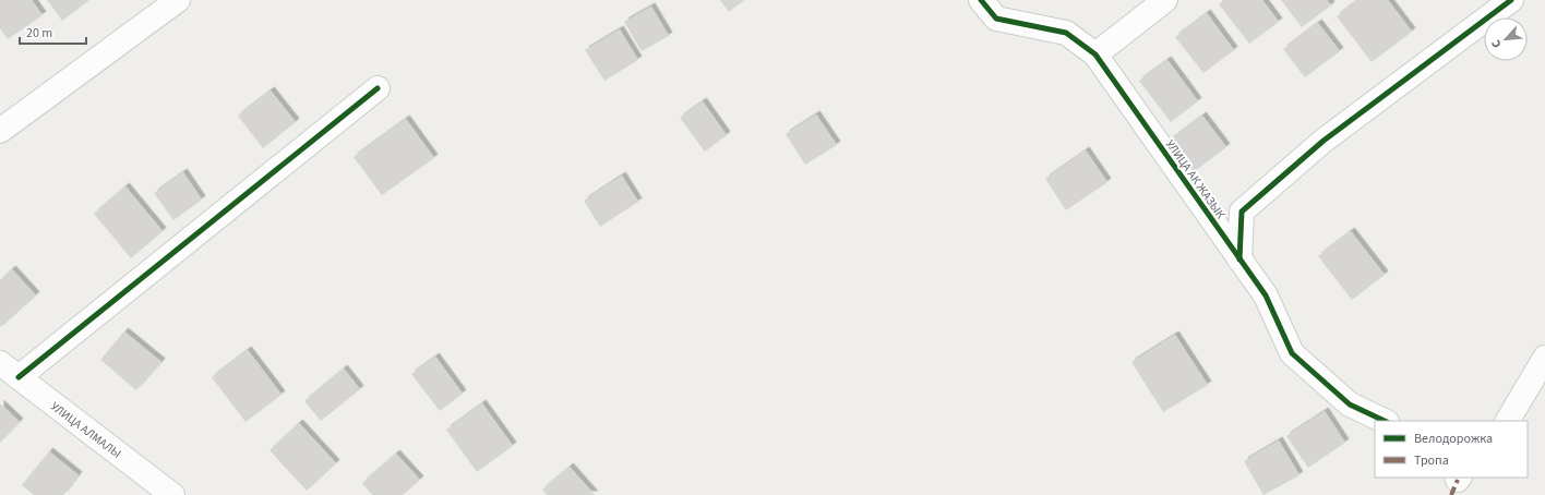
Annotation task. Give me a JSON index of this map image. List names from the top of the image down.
{
  "streets": {
    "street": ["УЛИЦА АК ЖАЗЫК", "УЛИЦА АЛМАЛЫ"]
  },
  "legend": ["Велодорожка", "Тропа"],
  "scale_bar": "20 m",
  "north": "bottom left"
}
